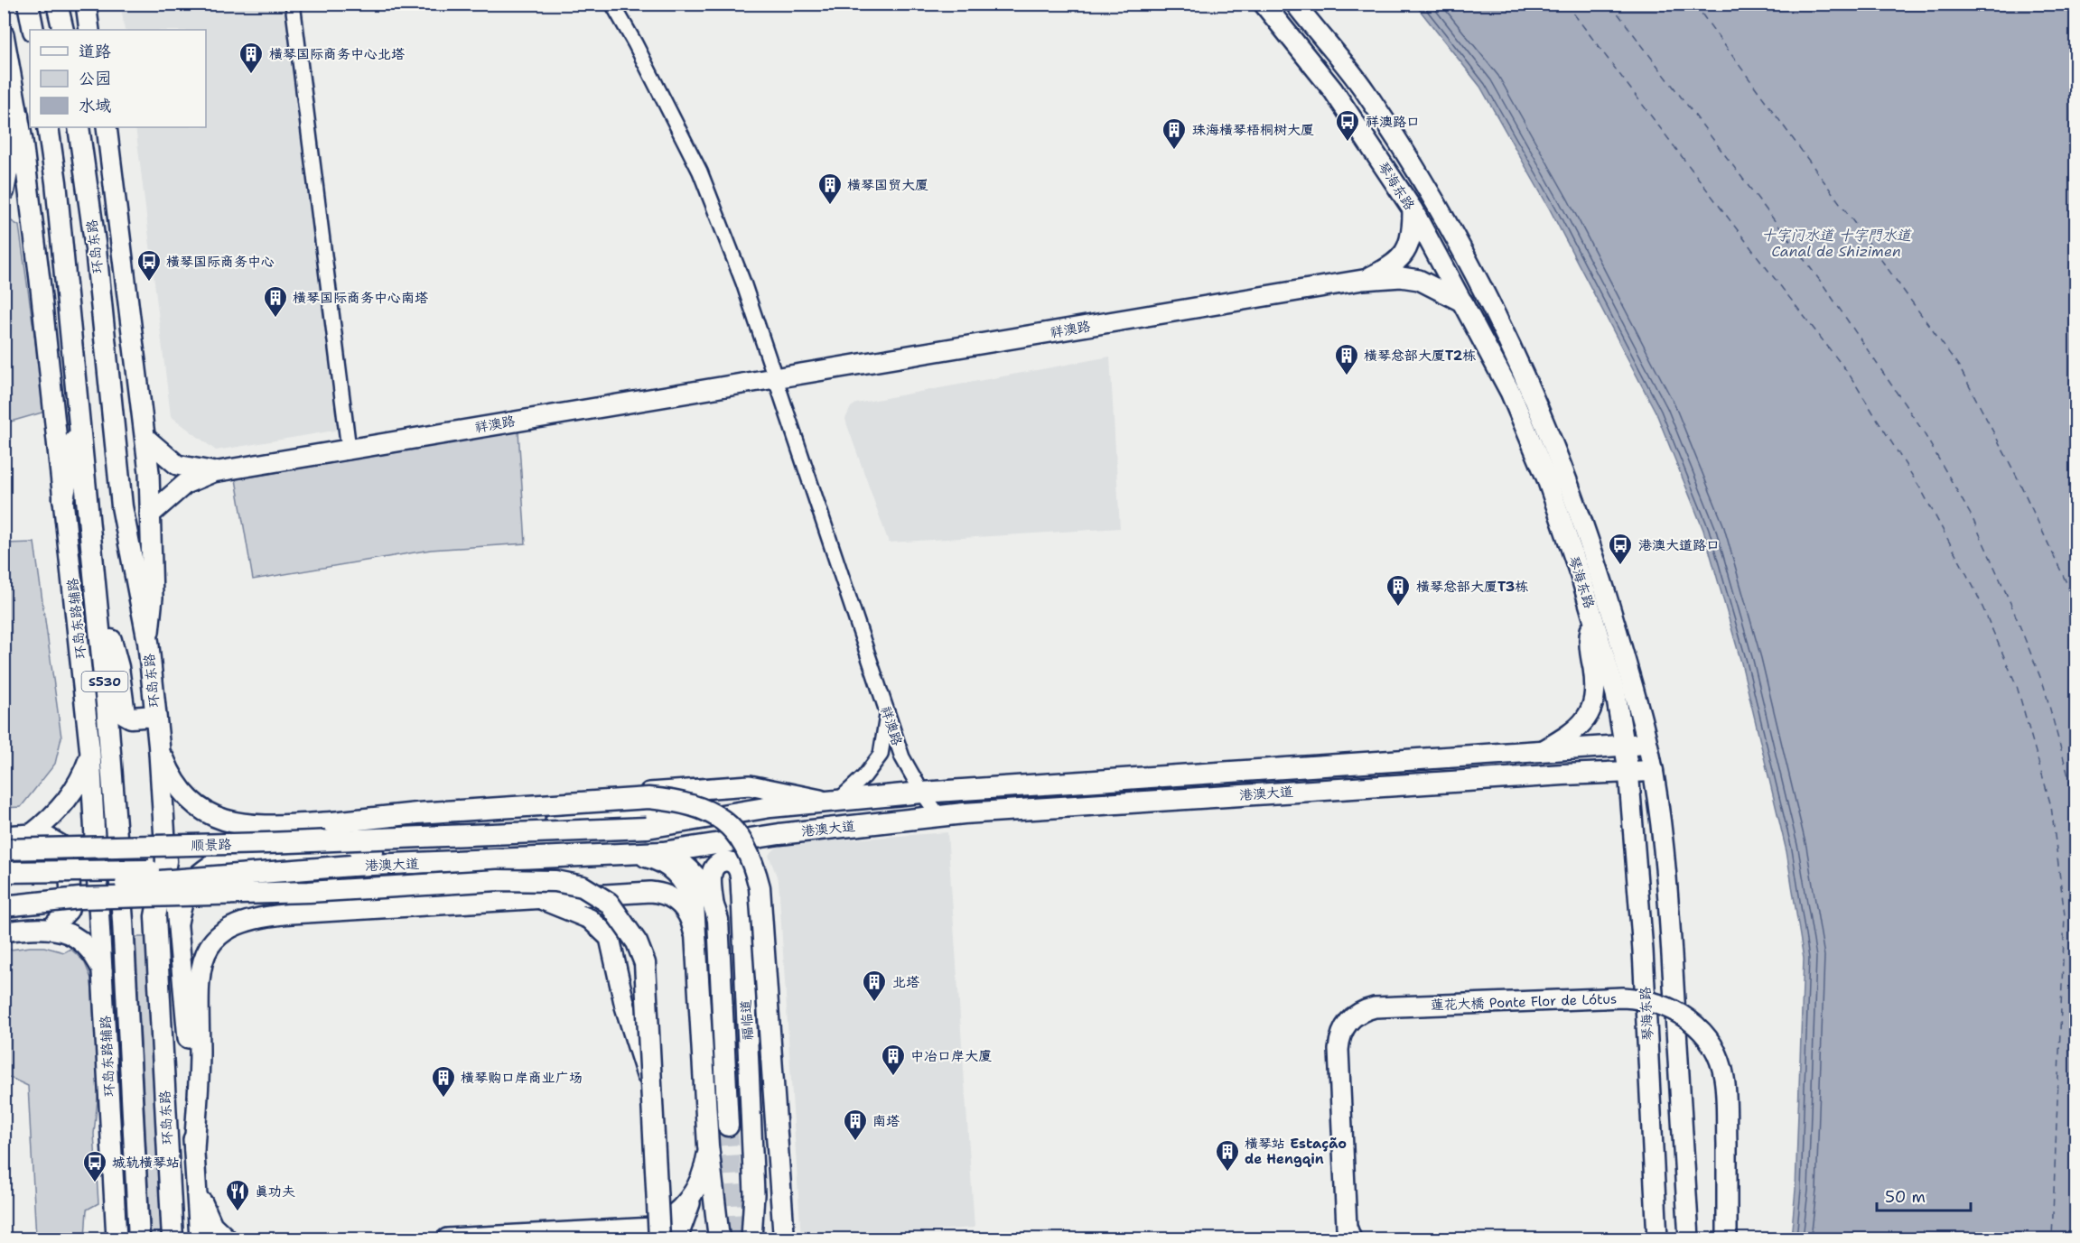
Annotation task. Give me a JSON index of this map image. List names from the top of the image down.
{
  "streets": {
    "main road": [
      "琴海东路",
      "环岛东路",
      "祥澳路",
      "环岛东路辅路",
      "S530",
      "港澳大道",
      "顺景路",
      "蓮花大橋 Ponte Flor de Lótus",
      "福临道"
    ]
  },
  "crossings": [
    ["琴海东路", "祥澳路"],
    ["琴海东路", "港澳大道"],
    ["环岛东路", "顺景路"],
    ["祥澳路", "港澳大道"],
    ["港澳大道", "顺景路"],
    ["港澳大道", "福临道"]
  ],
  "water": ["十字门水道 十字門水道 Canal de Shizimen"],
  "places": {
    "building": [
      "横琴国际商务中心北塔",
      "珠海横琴梧桐树大厦",
      "横琴国贸大厦",
      "横琴国际商务中心南塔",
      "横琴总部大厦T2栋",
      "横琴总部大厦T3栋",
      "北塔",
      "中冶口岸大廈",
      "横琴购口岸商业广场",
      "南塔",
      "橫琴站 Estação de Hengqin"
    ],
    "bus stop": [
      "祥澳路口",
      "横琴国际商务中心",
      "港澳大道路口",
      "城轨横琴站"
    ],
    "restaurant": ["真功夫"]
  },
  "legend": ["道路", "公园", "水域"],
  "scale_bar": "50 m"
}
